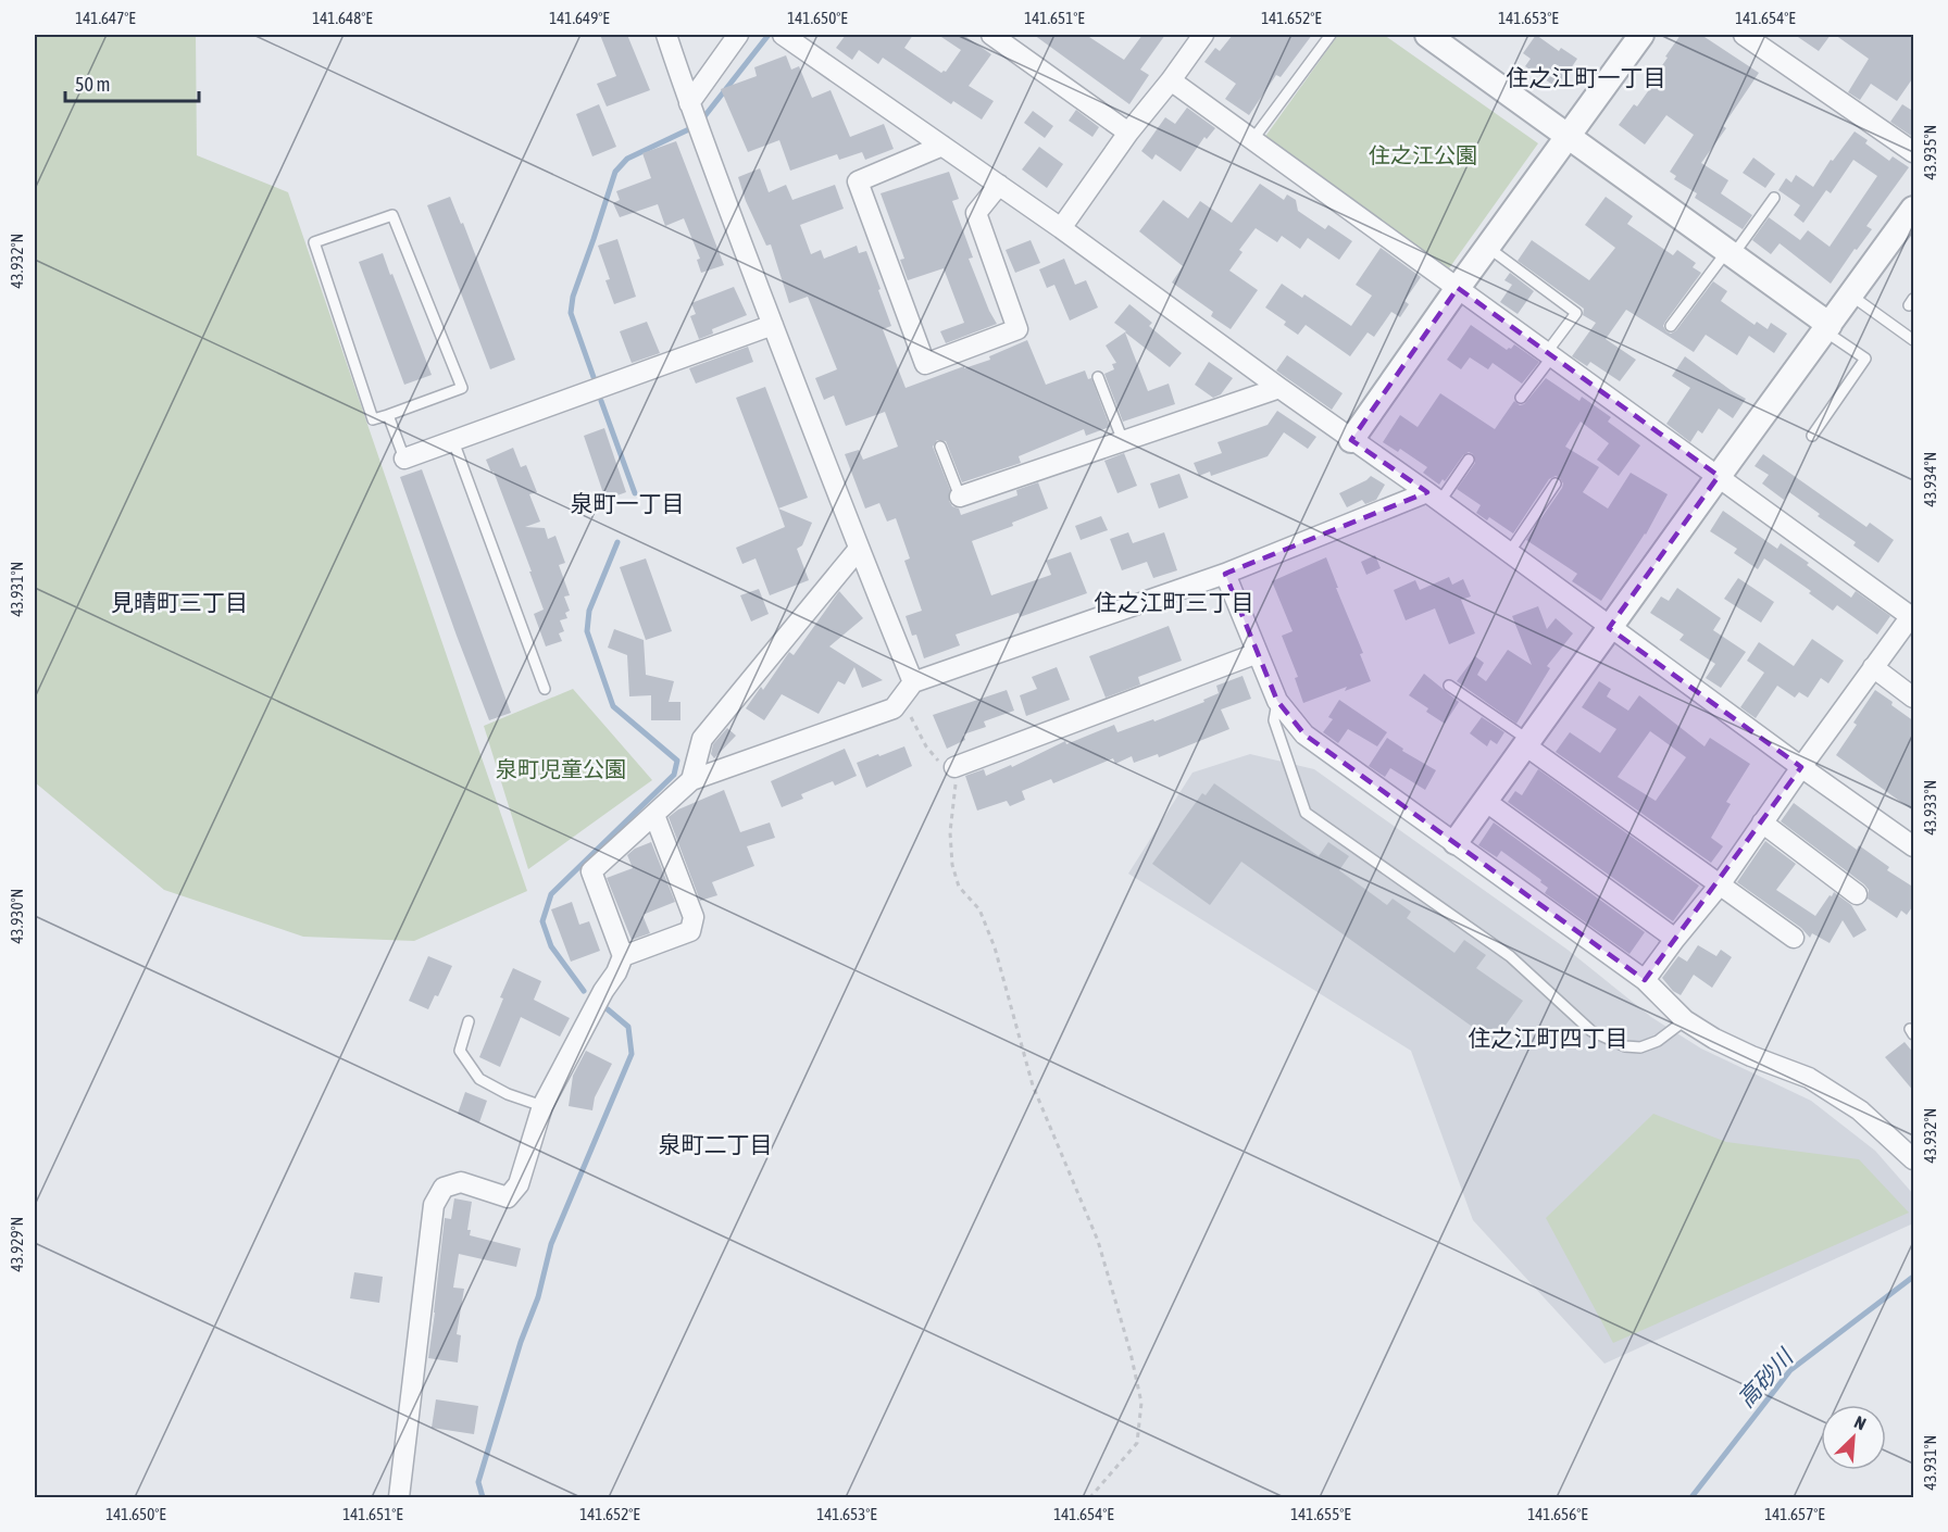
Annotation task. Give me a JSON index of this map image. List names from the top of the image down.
{
  "districts": [
    "住之江町一丁目",
    "泉町一丁目",
    "見晴町三丁目",
    "住之江町三丁目",
    "住之江町四丁目",
    "泉町二丁目"
  ],
  "water": ["高砂川"],
  "parks": ["住之江公園", "泉町児童公園"],
  "scale_bar": "50 m",
  "north": "top right",
  "coordinates": [
    "141.647°E",
    "141.648°E",
    "141.649°E",
    "141.650°E",
    "141.651°E",
    "141.652°E",
    "141.653°E",
    "141.654°E",
    "43.935°N",
    "43.932°N",
    "43.934°N",
    "43.931°N",
    "43.933°N",
    "43.930°N",
    "43.929°N",
    "141.655°E",
    "141.656°E",
    "141.657°E"
  ]
}
